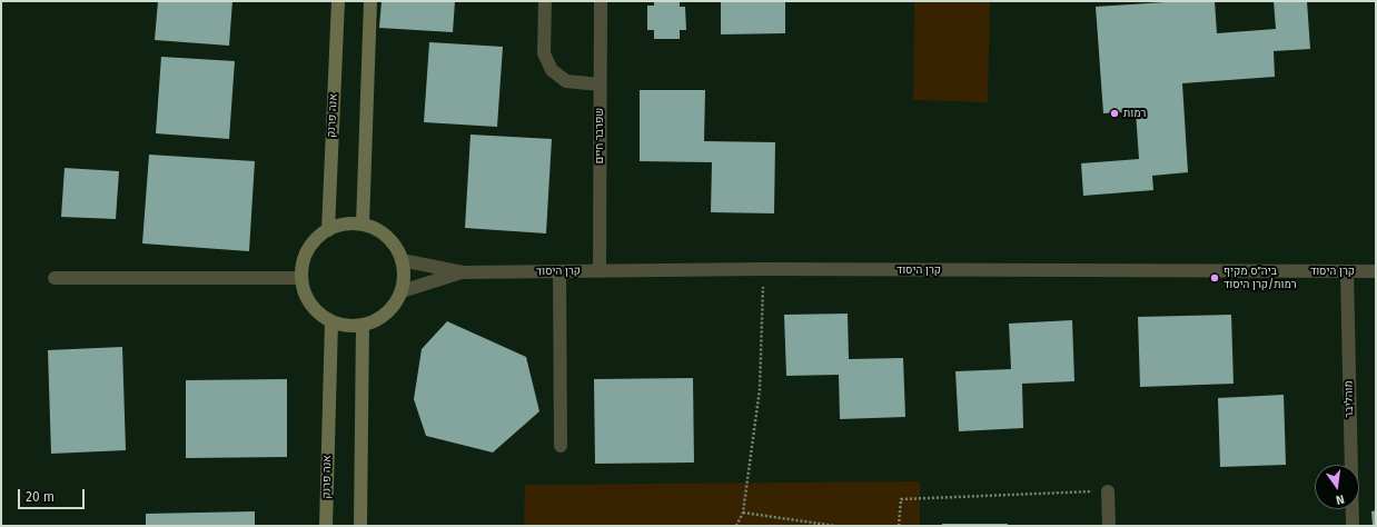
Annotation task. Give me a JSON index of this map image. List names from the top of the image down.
{
  "streets": {
    "street": [
      "אנה פרנק",
      "שפרבר חיים",
      "קרן היסוד",
      "מוהליבר"
    ]
  },
  "crossings": [
    ["אנה פרנק", "קרן היסוד"],
    ["שפרבר חיים", "קרן היסוד"],
    ["קרן היסוד", "מוהליבר"]
  ],
  "places": ["רמות", "ביה״ס מקיף רמות/קרן היסוד"],
  "scale_bar": "20 m",
  "north": "bottom"
}
